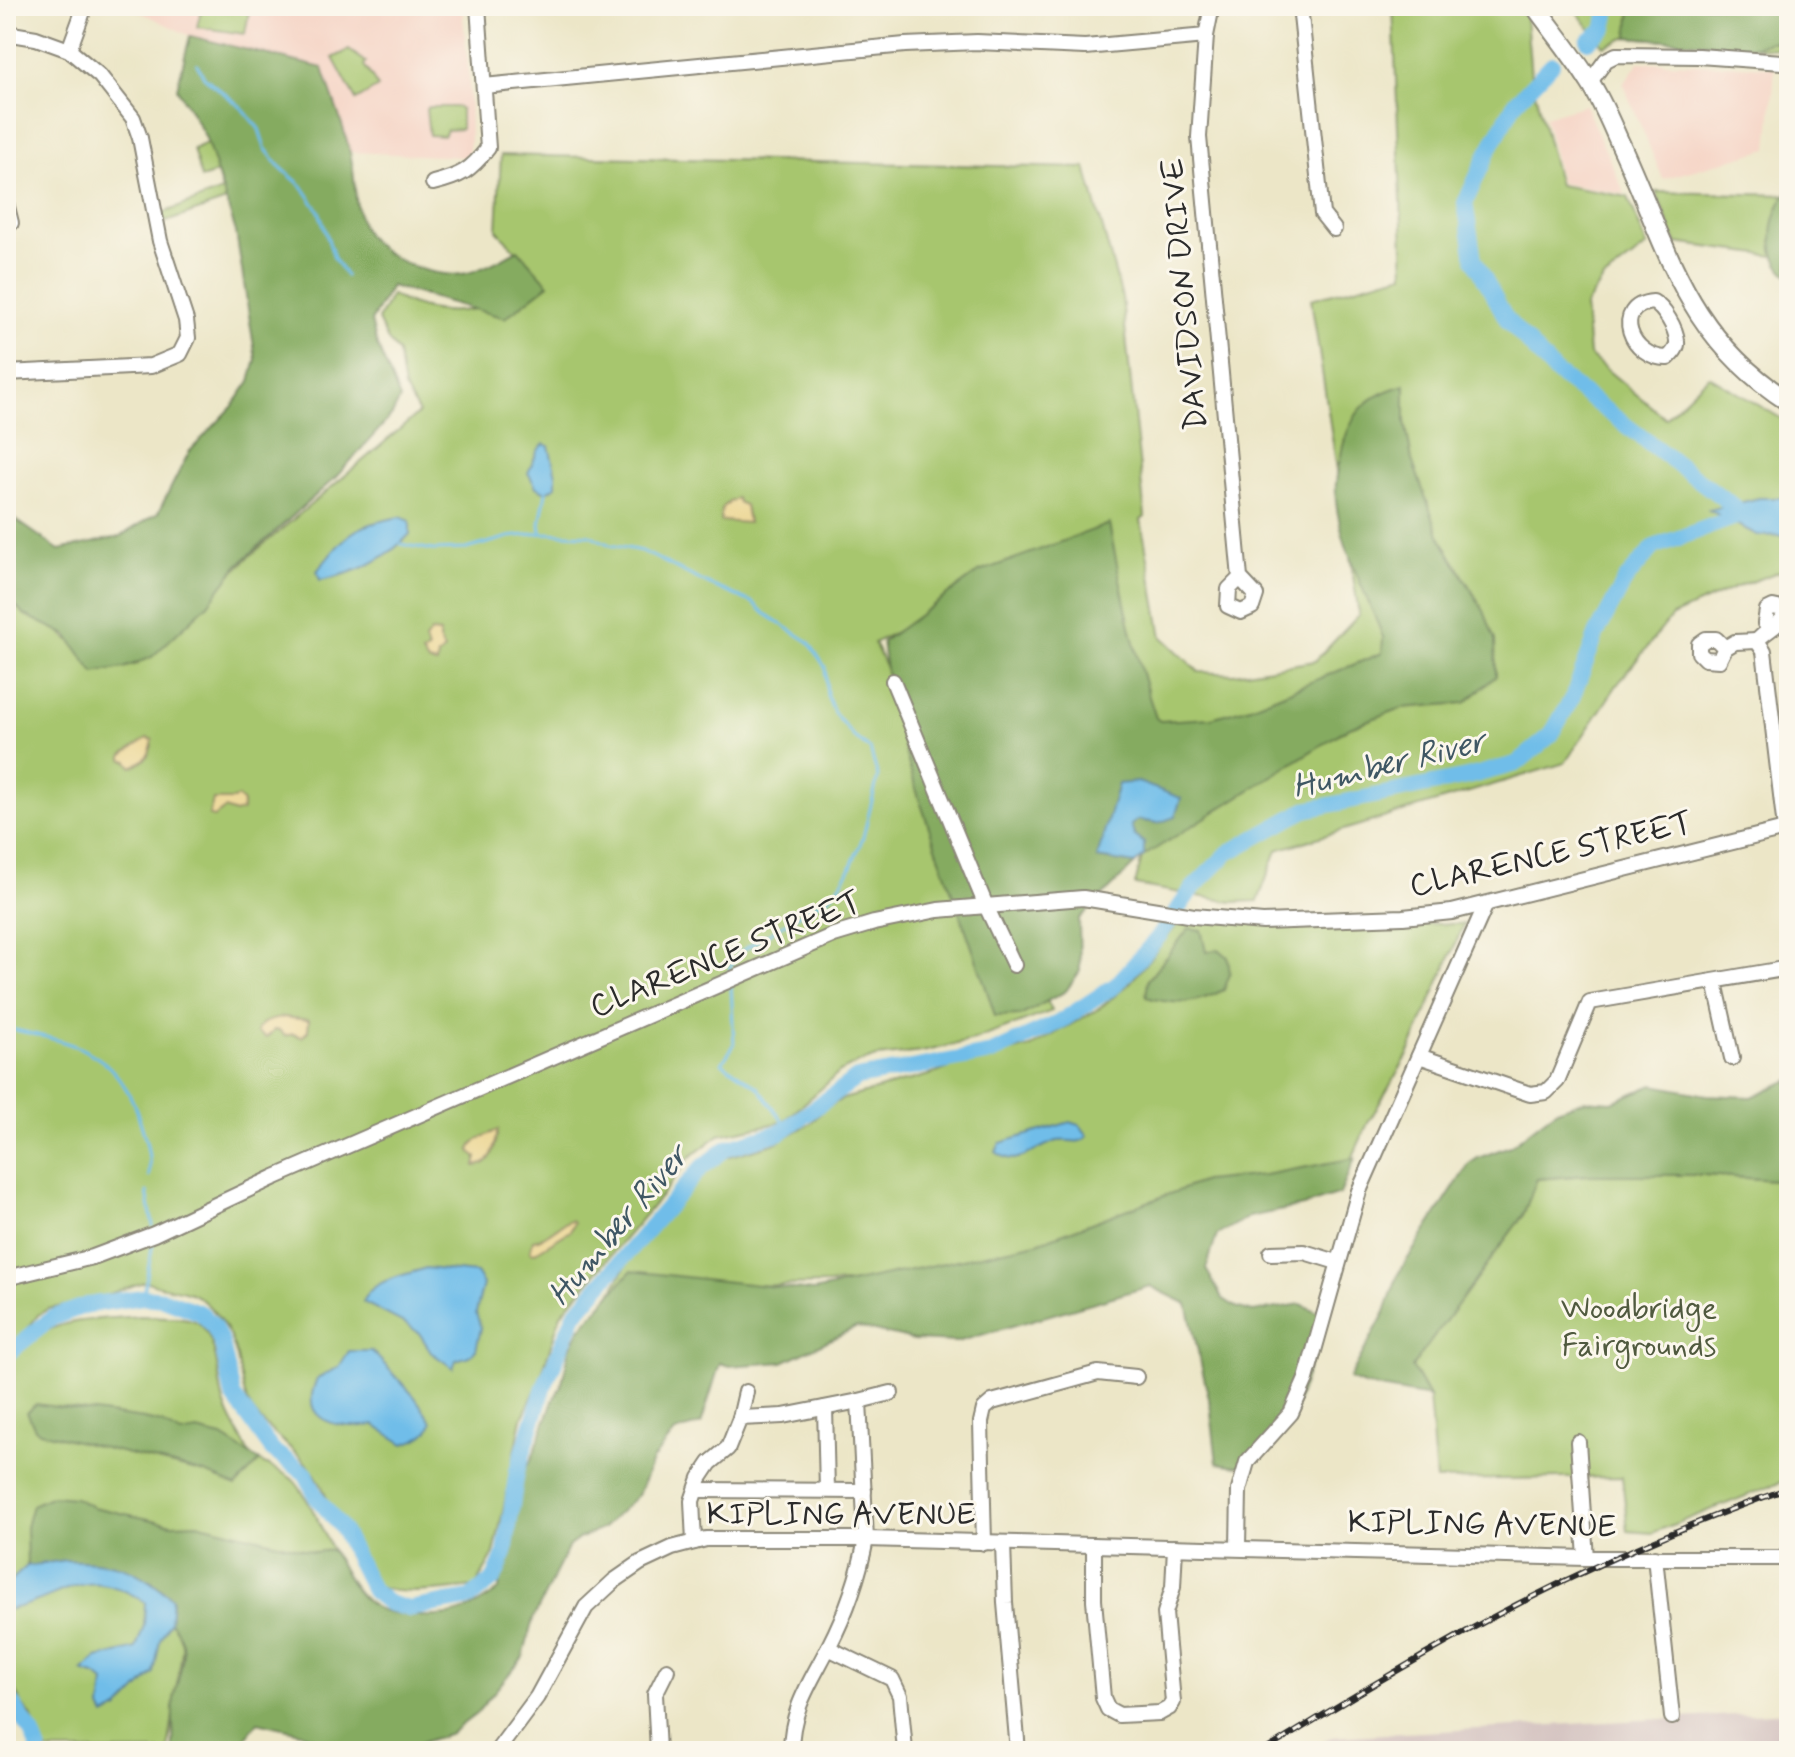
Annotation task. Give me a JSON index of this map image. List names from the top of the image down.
{
  "streets": {
    "street": ["DAVIDSON DRIVE", "CLARENCE STREET", "KIPLING AVENUE"]
  },
  "water": ["Humber River"],
  "parks": ["Woodbridge Fairgrounds"]
}
